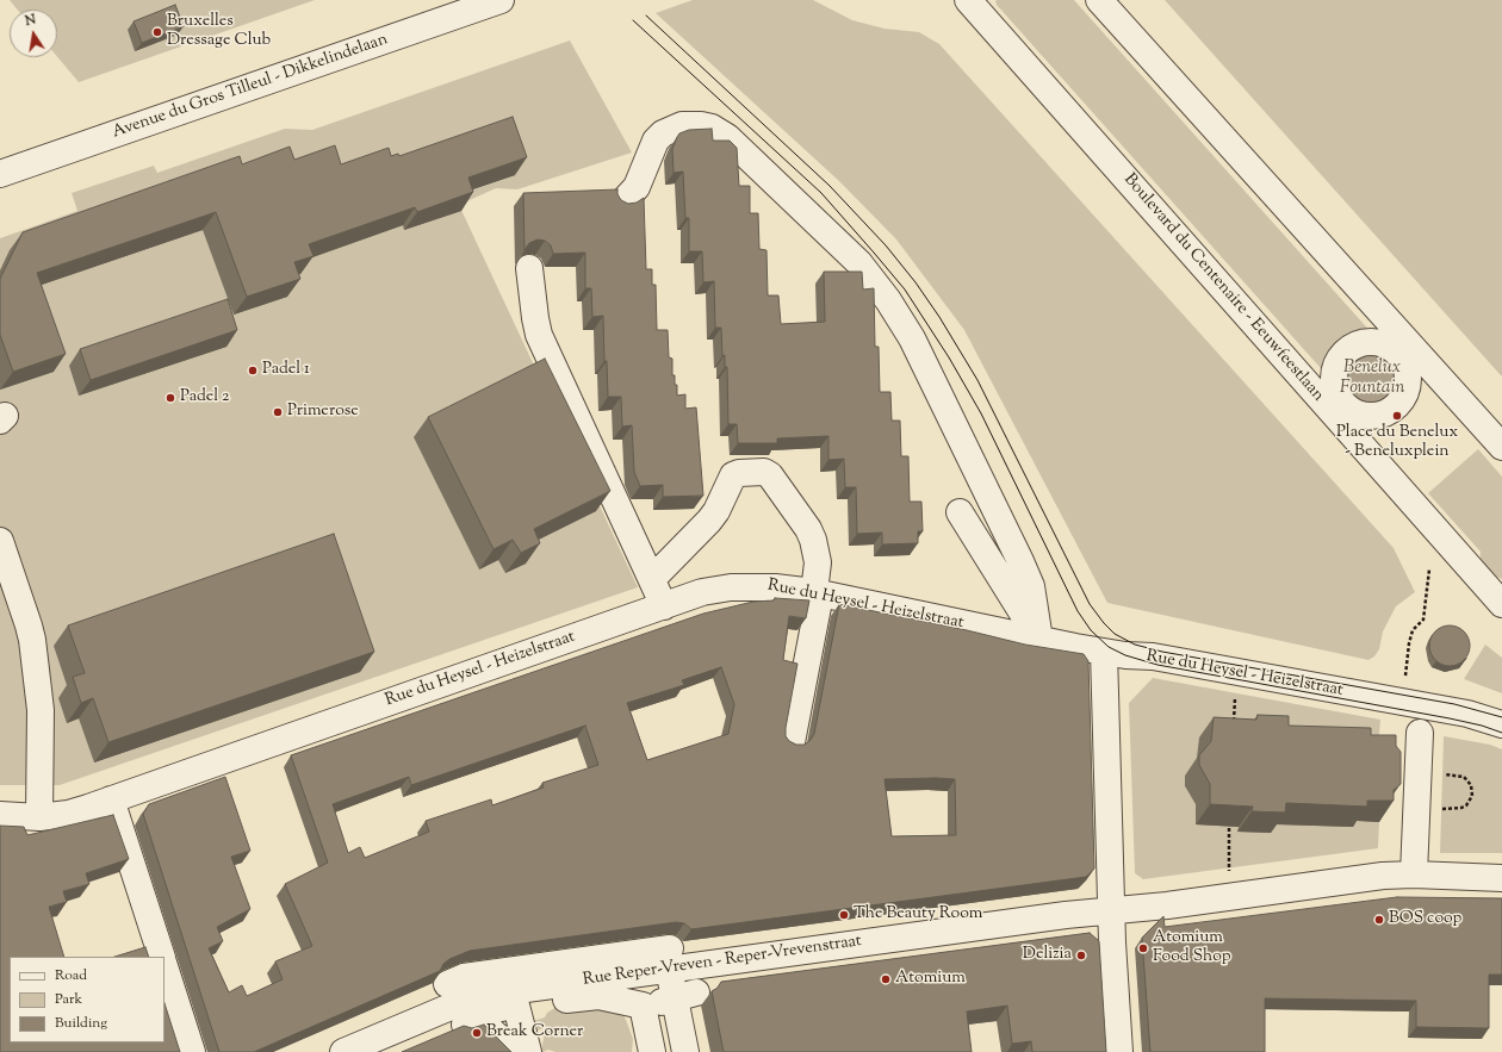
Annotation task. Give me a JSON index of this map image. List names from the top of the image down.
{
  "streets": {
    "street": [
      "Avenue du Gros Tilleul - Dikkelindelaan",
      "Boulevard du Centenaire - Eeuwfeestlaan",
      "Rue du Heysel - Heizelstraat",
      "Rue Reper-Vreven - Reper-Vrevenstraat"
    ]
  },
  "water": ["Benelux Fountain"],
  "places": [
    "Bruxelles Dressage Club",
    "Padel 1",
    "Padel 2",
    "Primerose",
    "Place du Benelux - Beneluxplein",
    "The Beauty Room",
    "BOS coop",
    "Atomium Food Shop",
    "Delizia",
    "Atomium",
    "Break Corner"
  ],
  "legend": ["Road", "Park", "Building"],
  "north": "top"
}
